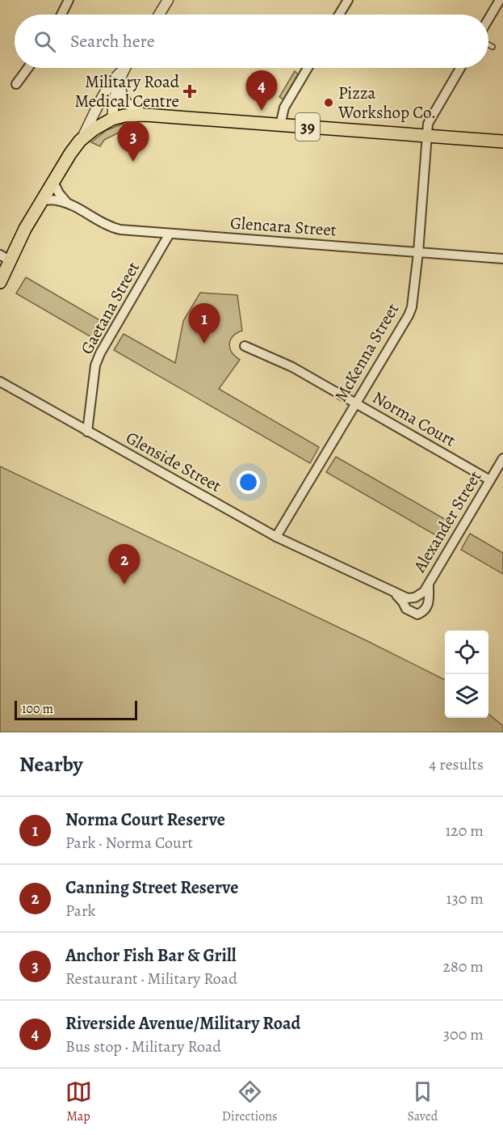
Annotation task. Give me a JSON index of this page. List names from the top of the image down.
{
  "streets": {
    "main road": ["39"],
    "street": [
      "Glencara Street",
      "Gaetana Street",
      "McKenna Street",
      "Norma Court",
      "Glenside Street",
      "Alexander Street"
    ]
  },
  "crossings": [
    ["39", "Glencara Street"],
    ["39", "McKenna Street"],
    ["Glencara Street", "Gaetana Street"],
    ["Glencara Street", "McKenna Street"],
    ["Gaetana Street", "Glenside Street"],
    ["McKenna Street", "Norma Court"],
    ["McKenna Street", "Glenside Street"],
    ["Norma Court", "Alexander Street"],
    ["Glenside Street", "Alexander Street"]
  ],
  "places": {
    "health": ["Military Road Medical Centre"],
    "other": ["Pizza Workshop Co."]
  },
  "scale_bar": "100 m",
  "page": {
    "search": "Search here",
    "pins": [
      "4",
      "3",
      "1",
      "2"
    ],
    "scale": "100 m",
    "heading": ["Nearby", "4 results"],
    "list": [
      {
        "mark": "1",
        "name": "Norma Court Reserve",
        "note": "Park · Norma Court",
        "value": "120 m"
      },
      {
        "mark": "2",
        "name": "Canning Street Reserve",
        "note": "Park",
        "value": "130 m"
      },
      {
        "mark": "3",
        "name": "Anchor Fish Bar & Grill",
        "note": "Restaurant · Military Road",
        "value": "280 m"
      },
      {
        "mark": "4",
        "name": "Riverside Avenue/Military Road",
        "note": "Bus stop · Military Road",
        "value": "300 m"
      }
    ],
    "nav": ["Map", "Directions", "Saved"]
  }
}
